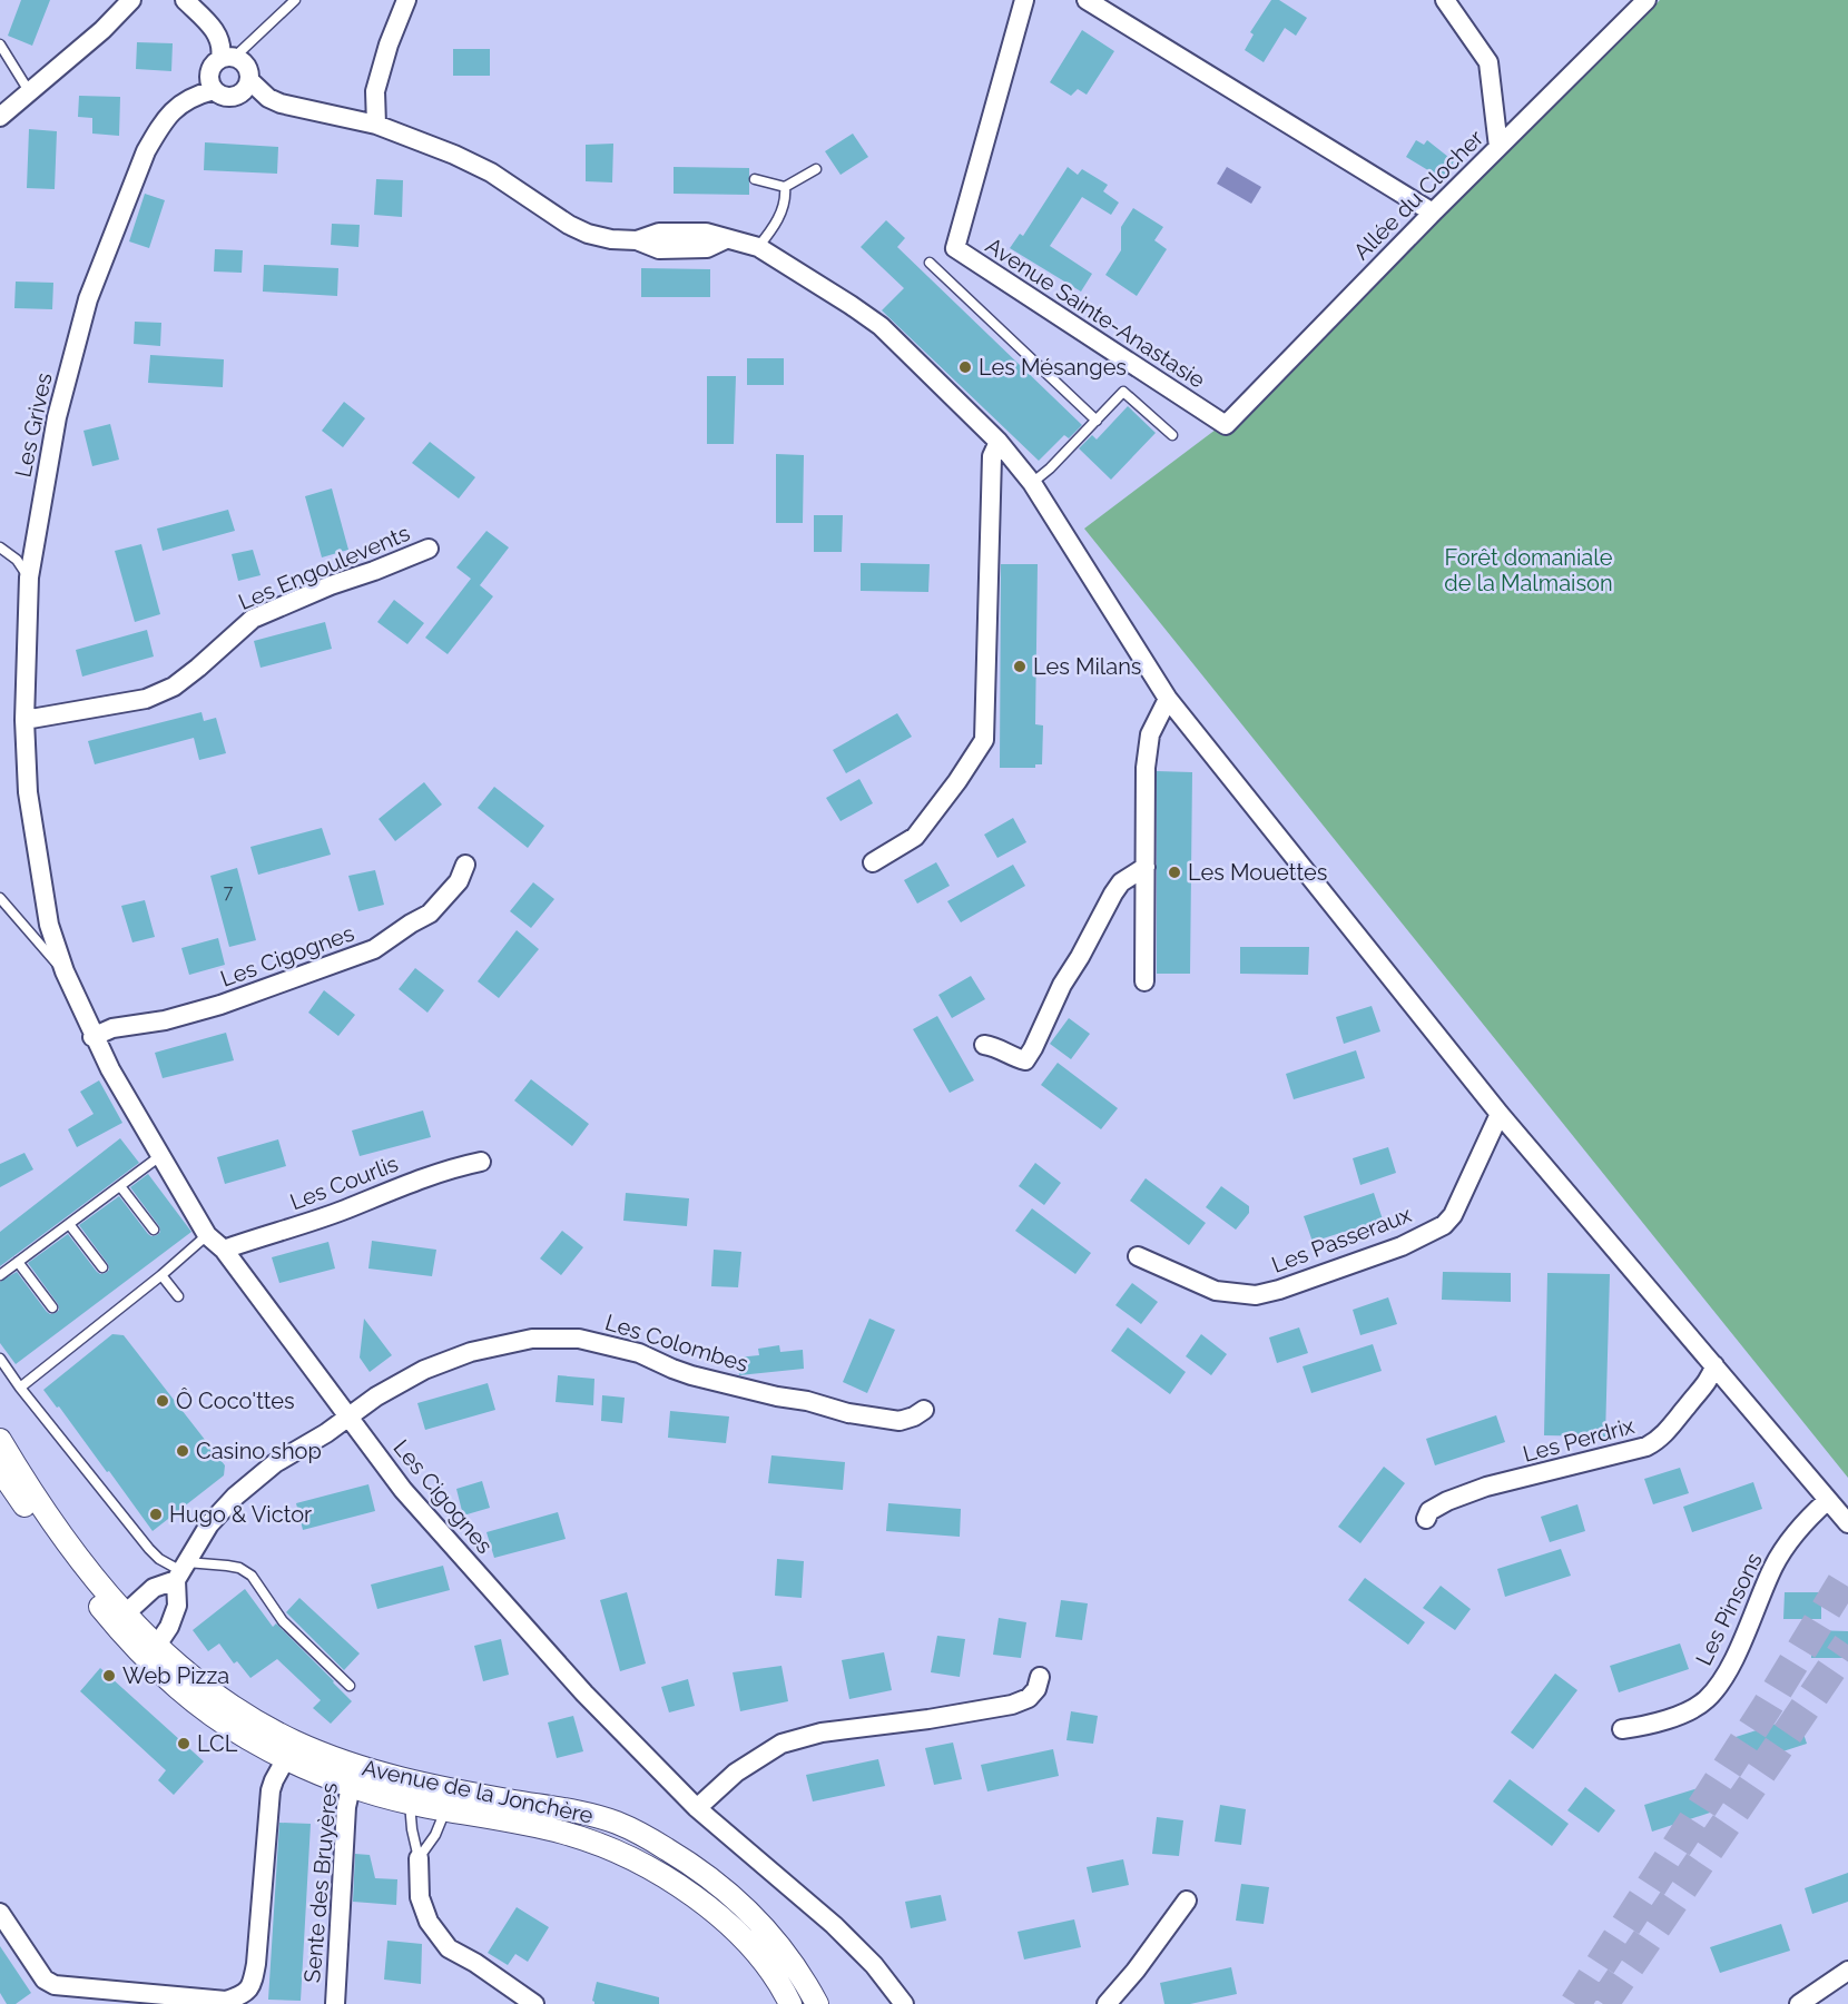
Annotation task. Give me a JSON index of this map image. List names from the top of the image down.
{
  "streets": {
    "street": [
      "Allée du Clocher",
      "Avenue Sainte-Anastasie",
      "Les Grives",
      "Les Engoulevents",
      "Les Cigognes",
      "Les Courlis",
      "Les Passeraux",
      "Les Colombes",
      "Les Perdrix",
      "Les Pinsons",
      "Avenue de la Jonchère",
      "Sente des Bruyères"
    ]
  },
  "crossings": [
    ["Allée du Clocher", "Avenue Sainte-Anastasie"],
    ["Les Grives", "Les Engoulevents"],
    ["Les Grives", "Les Cigognes"],
    ["Les Cigognes", "Les Courlis"],
    ["Les Cigognes", "Les Colombes"],
    ["Les Colombes", "Avenue de la Jonchère"],
    ["Avenue de la Jonchère", "Sente des Bruyères"]
  ],
  "parks": ["Forêt domaniale de la Malmaison"],
  "places": [
    "Les Mésanges",
    "Les Milans",
    "Les Mouettes",
    "Ô Coco'ttes",
    "Casino shop",
    "Hugo & Victor",
    "Web Pizza",
    "LCL"
  ],
  "house_numbers": ["7"]
}
